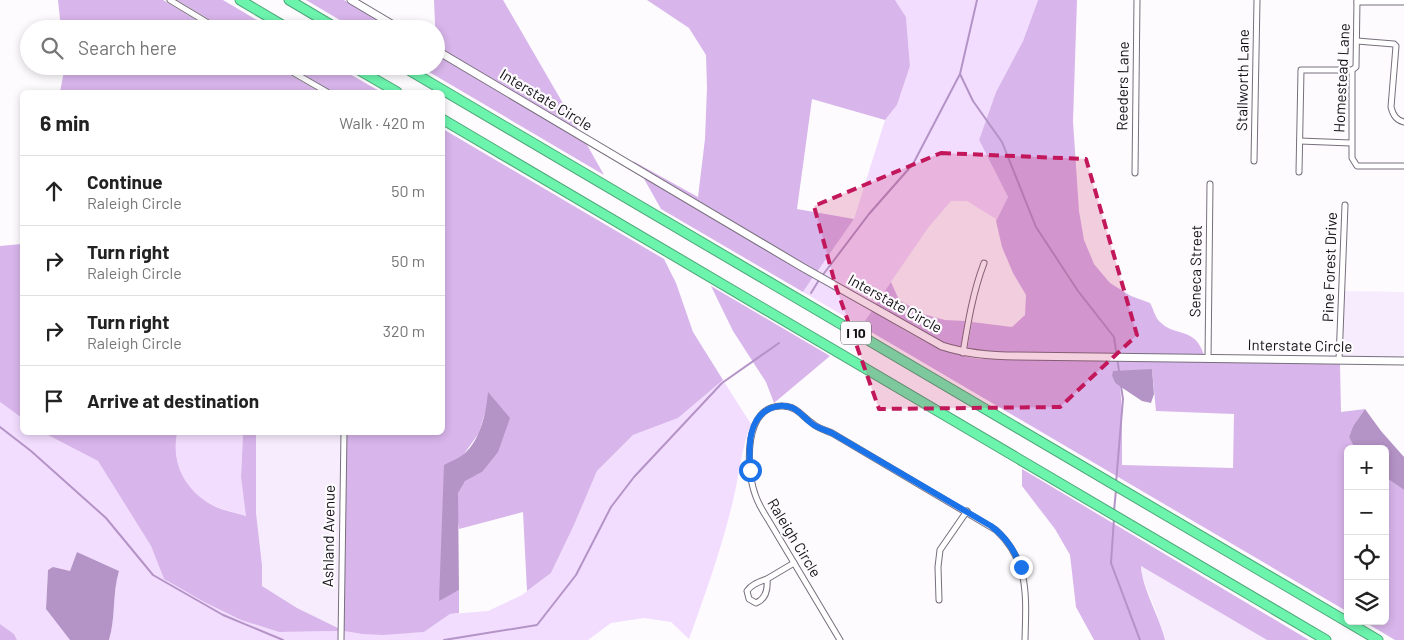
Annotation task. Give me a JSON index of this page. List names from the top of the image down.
{
  "streets": {
    "highway": ["I 10"],
    "street": [
      "Homestead Lane",
      "Stallworth Lane",
      "Reeders Lane",
      "Interstate Circle",
      "Pine Forest Drive",
      "Seneca Street",
      "Ashland Avenue",
      "Raleigh Circle"
    ]
  },
  "crossings": [
    ["Interstate Circle", "Pine Forest Drive"],
    ["Interstate Circle", "Seneca Street"]
  ],
  "page": {
    "search": "Search here",
    "heading": ["6 min", "Walk · 420 m"],
    "list": [
      ["Continue", "Raleigh Circle", "50 m"],
      ["Turn right", "Raleigh Circle", "50 m"],
      ["Turn right", "Raleigh Circle", "320 m"],
      "Arrive at destination"
    ],
    "map_buttons": ["+", "−"]
  }
}
